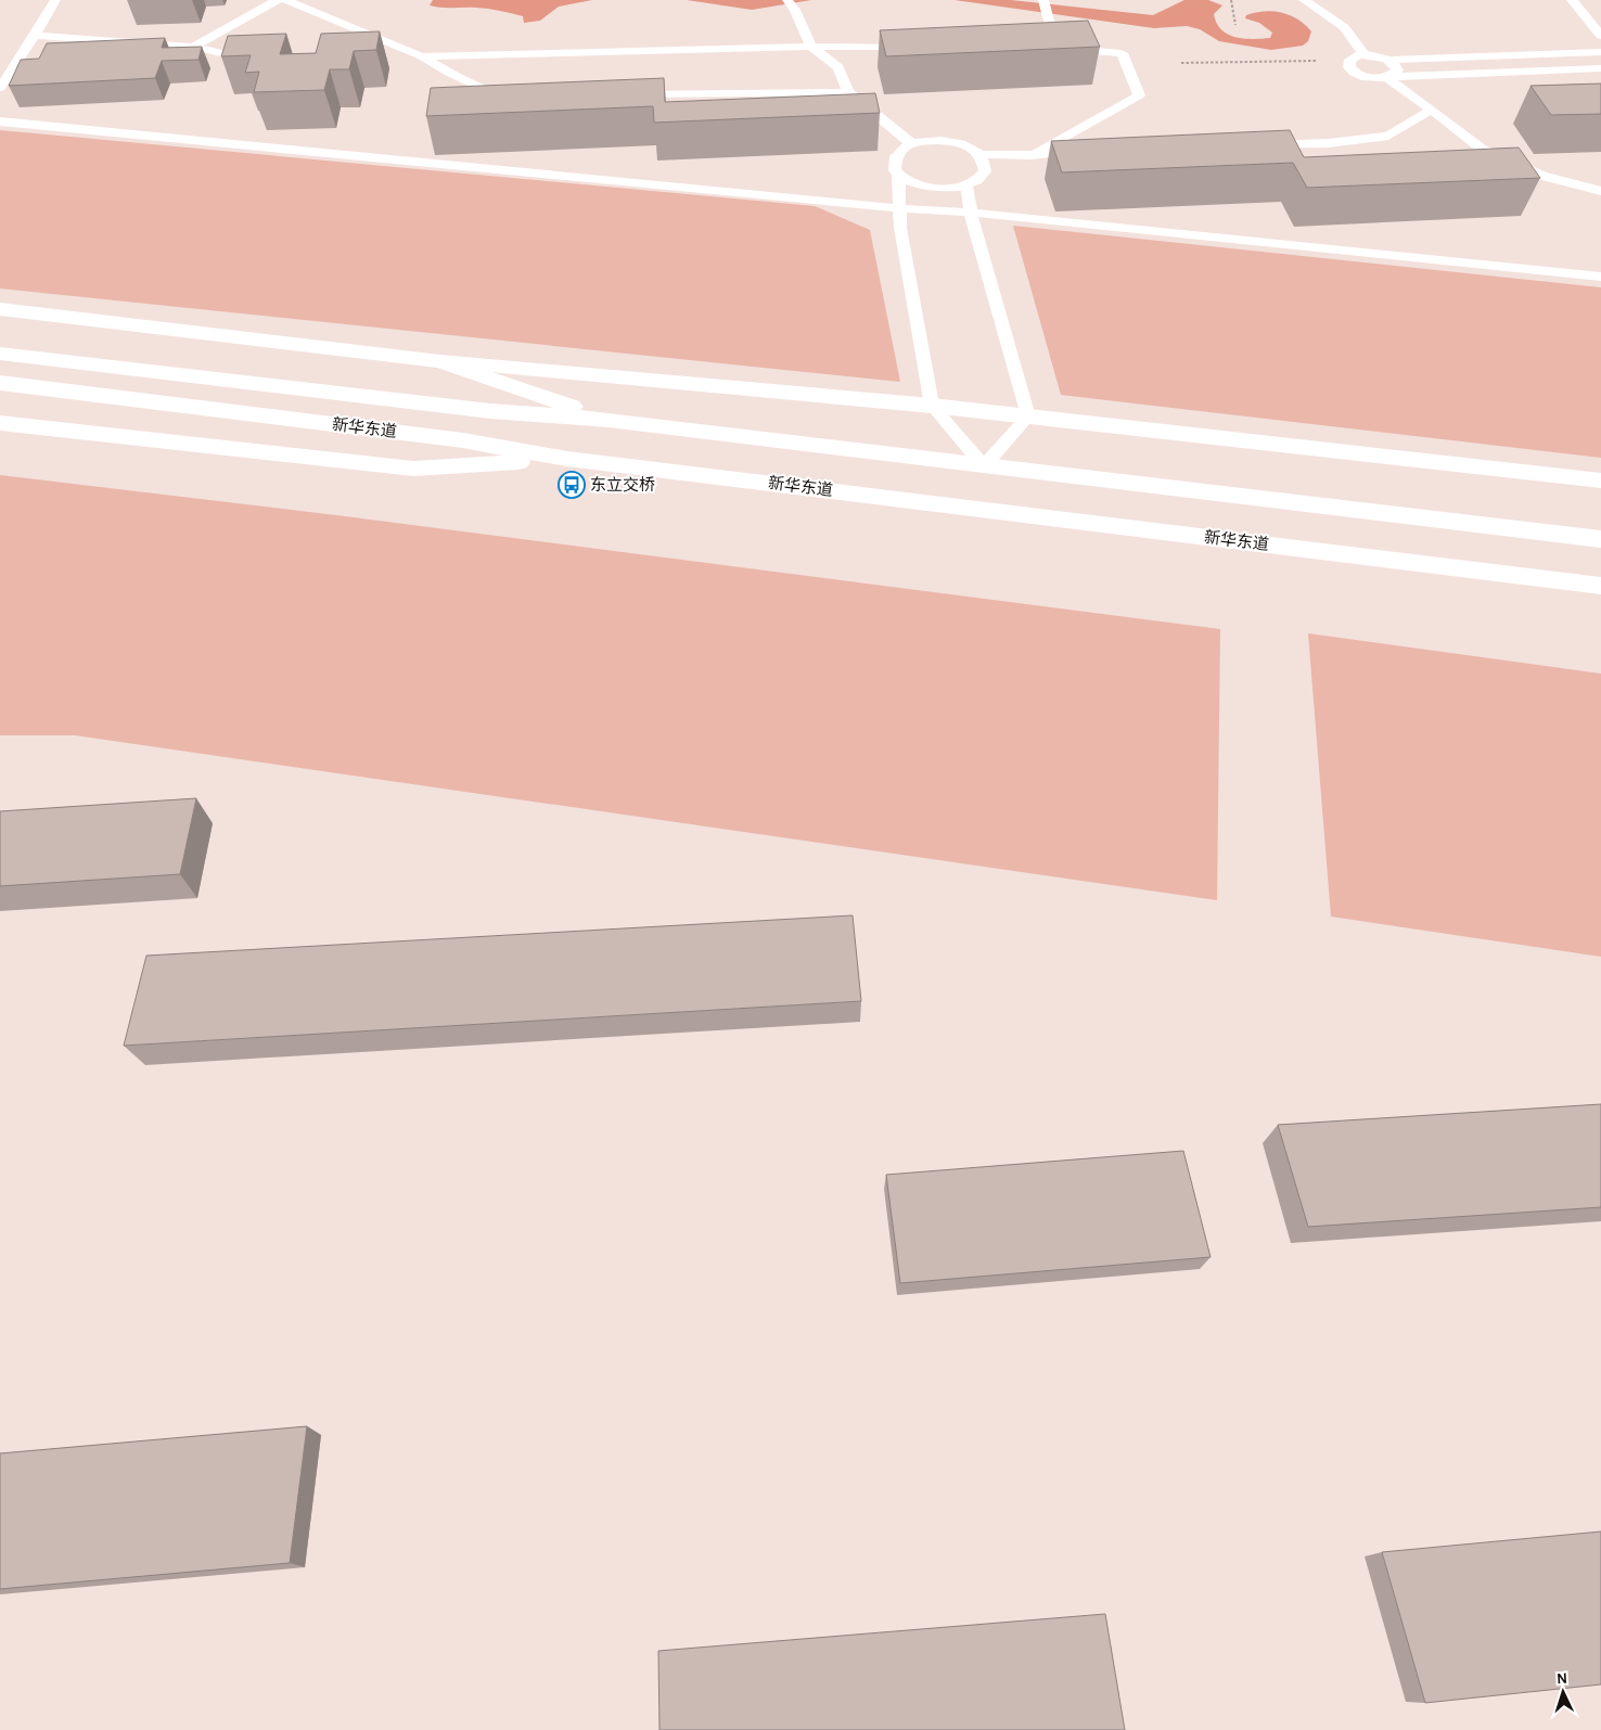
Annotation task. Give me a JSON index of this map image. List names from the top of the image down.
{
  "streets": {
    "main road": ["新华东道"]
  },
  "places": {
    "bus stop": ["东立交桥"]
  },
  "north": "top"
}
